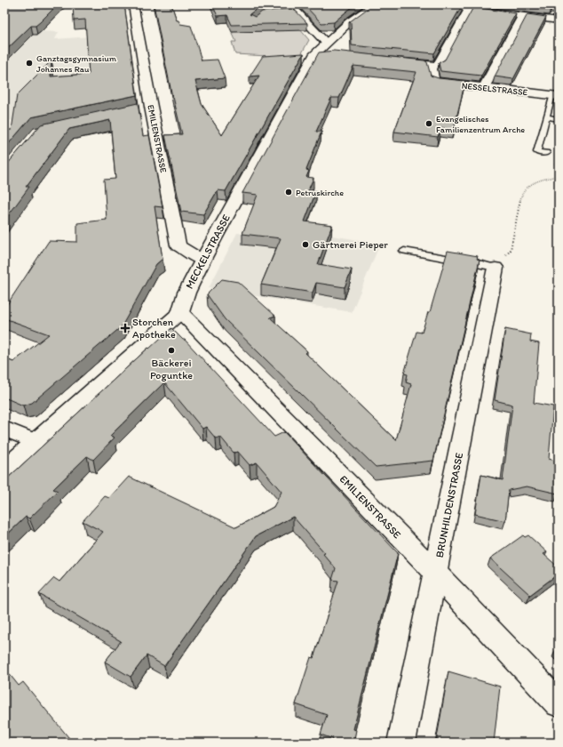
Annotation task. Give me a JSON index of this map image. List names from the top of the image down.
{
  "streets": {
    "street": [
      "NESSELSTRASSE",
      "EMILIENSTRASSE",
      "MECKELSTRASSE",
      "BRUNHILDENSTRASSE"
    ]
  },
  "crossings": [
    ["EMILIENSTRASSE", "MECKELSTRASSE"],
    ["EMILIENSTRASSE", "BRUNHILDENSTRASSE"]
  ],
  "places": {
    "other": [
      "Ganztagsgymnasium Johannes Rau",
      "Evangelisches Familienzentrum Arche",
      "Petruskirche",
      "Gärtnerei Pieper",
      "Bäckerei Poguntke"
    ],
    "health": ["Storchen Apotheke"]
  }
}
